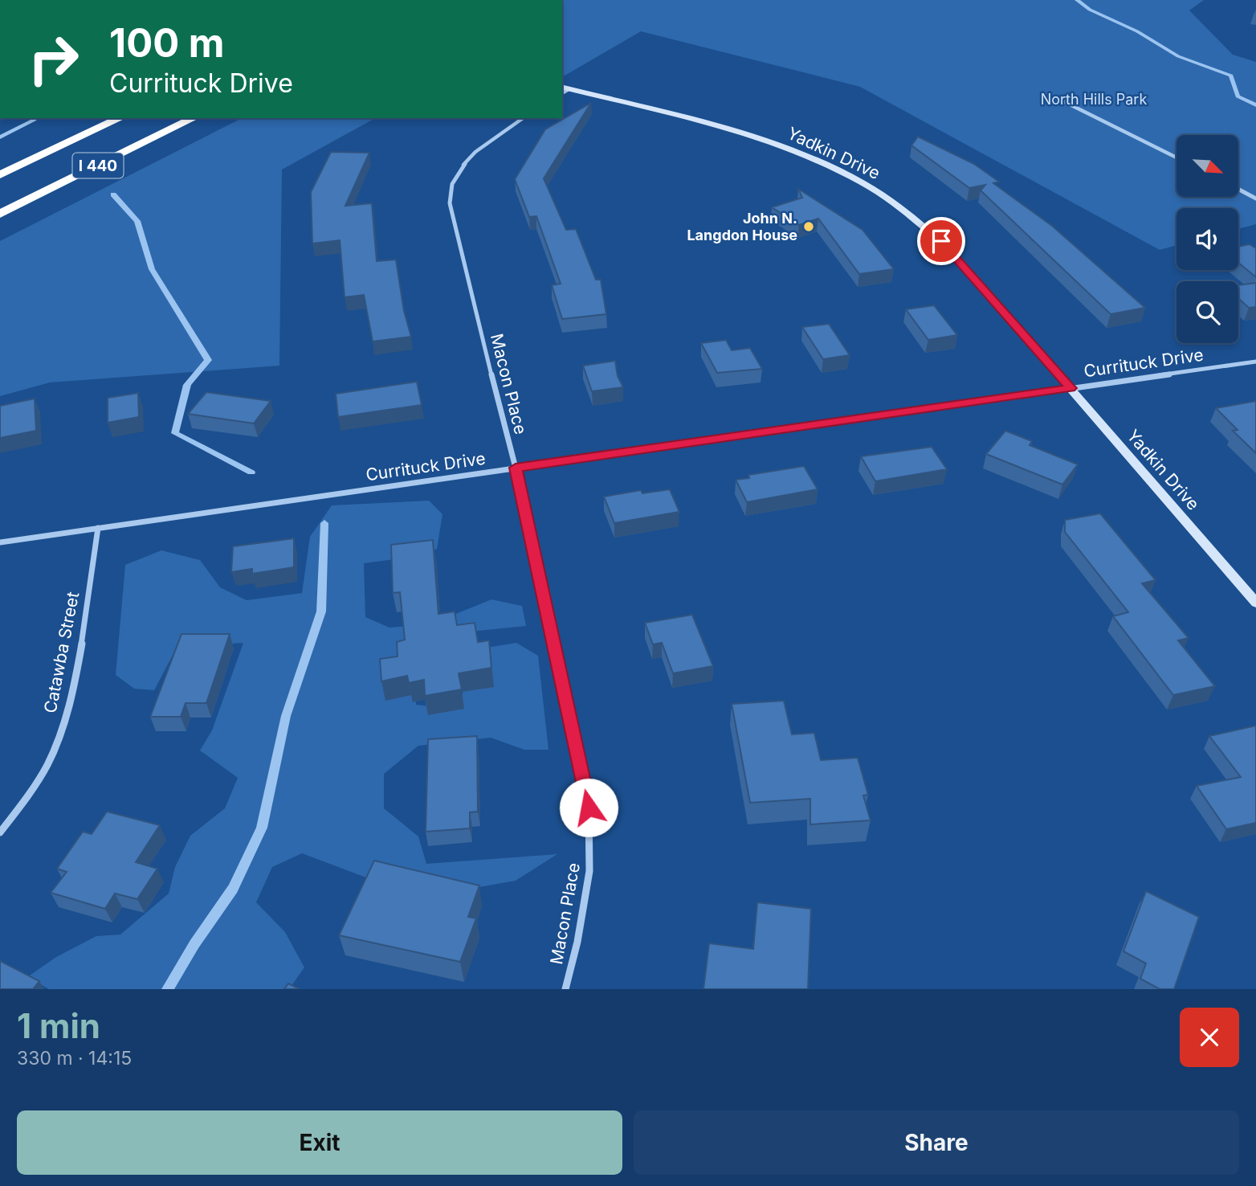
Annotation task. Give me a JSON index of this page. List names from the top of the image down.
{
  "streets": {
    "highway": ["I 440"],
    "street": [
      "Yadkin Drive",
      "Currituck Drive",
      "Macon Place",
      "Catawba Street"
    ]
  },
  "crossings": [
    ["Yadkin Drive", "Currituck Drive"],
    ["Currituck Drive", "Macon Place"],
    ["Currituck Drive", "Catawba Street"]
  ],
  "parks": ["North Hills Park"],
  "places": ["John N. Langdon House"],
  "north": "bottom right",
  "page": {
    "turn": ["100 m", "Currituck Drive"],
    "heading": ["1 min", "330 m · 14:15"],
    "buttons": ["Exit", "Share"]
  }
}
